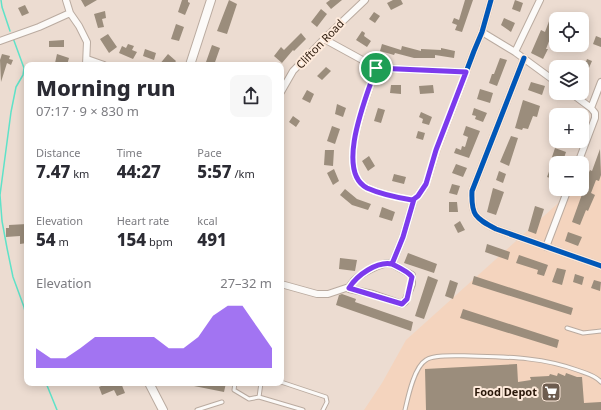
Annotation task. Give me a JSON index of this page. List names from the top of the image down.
{
  "streets": {
    "street": ["Clifton Road"]
  },
  "places": {
    "supermarket": ["Food Depot"]
  },
  "page": {
    "map_buttons": ["+", "−"],
    "heading": ["Morning run", "07:17 · 9 × 830 m"],
    "stats": [
      ["Distance", "7.47 km"],
      ["Time", "44:27"],
      ["Pace", "5:57 /km"],
      ["Elevation", "54 m"],
      ["Heart rate", "154 bpm"],
      ["kcal", "491"]
    ],
    "chart": ["Elevation", "27–32 m"]
  }
}
